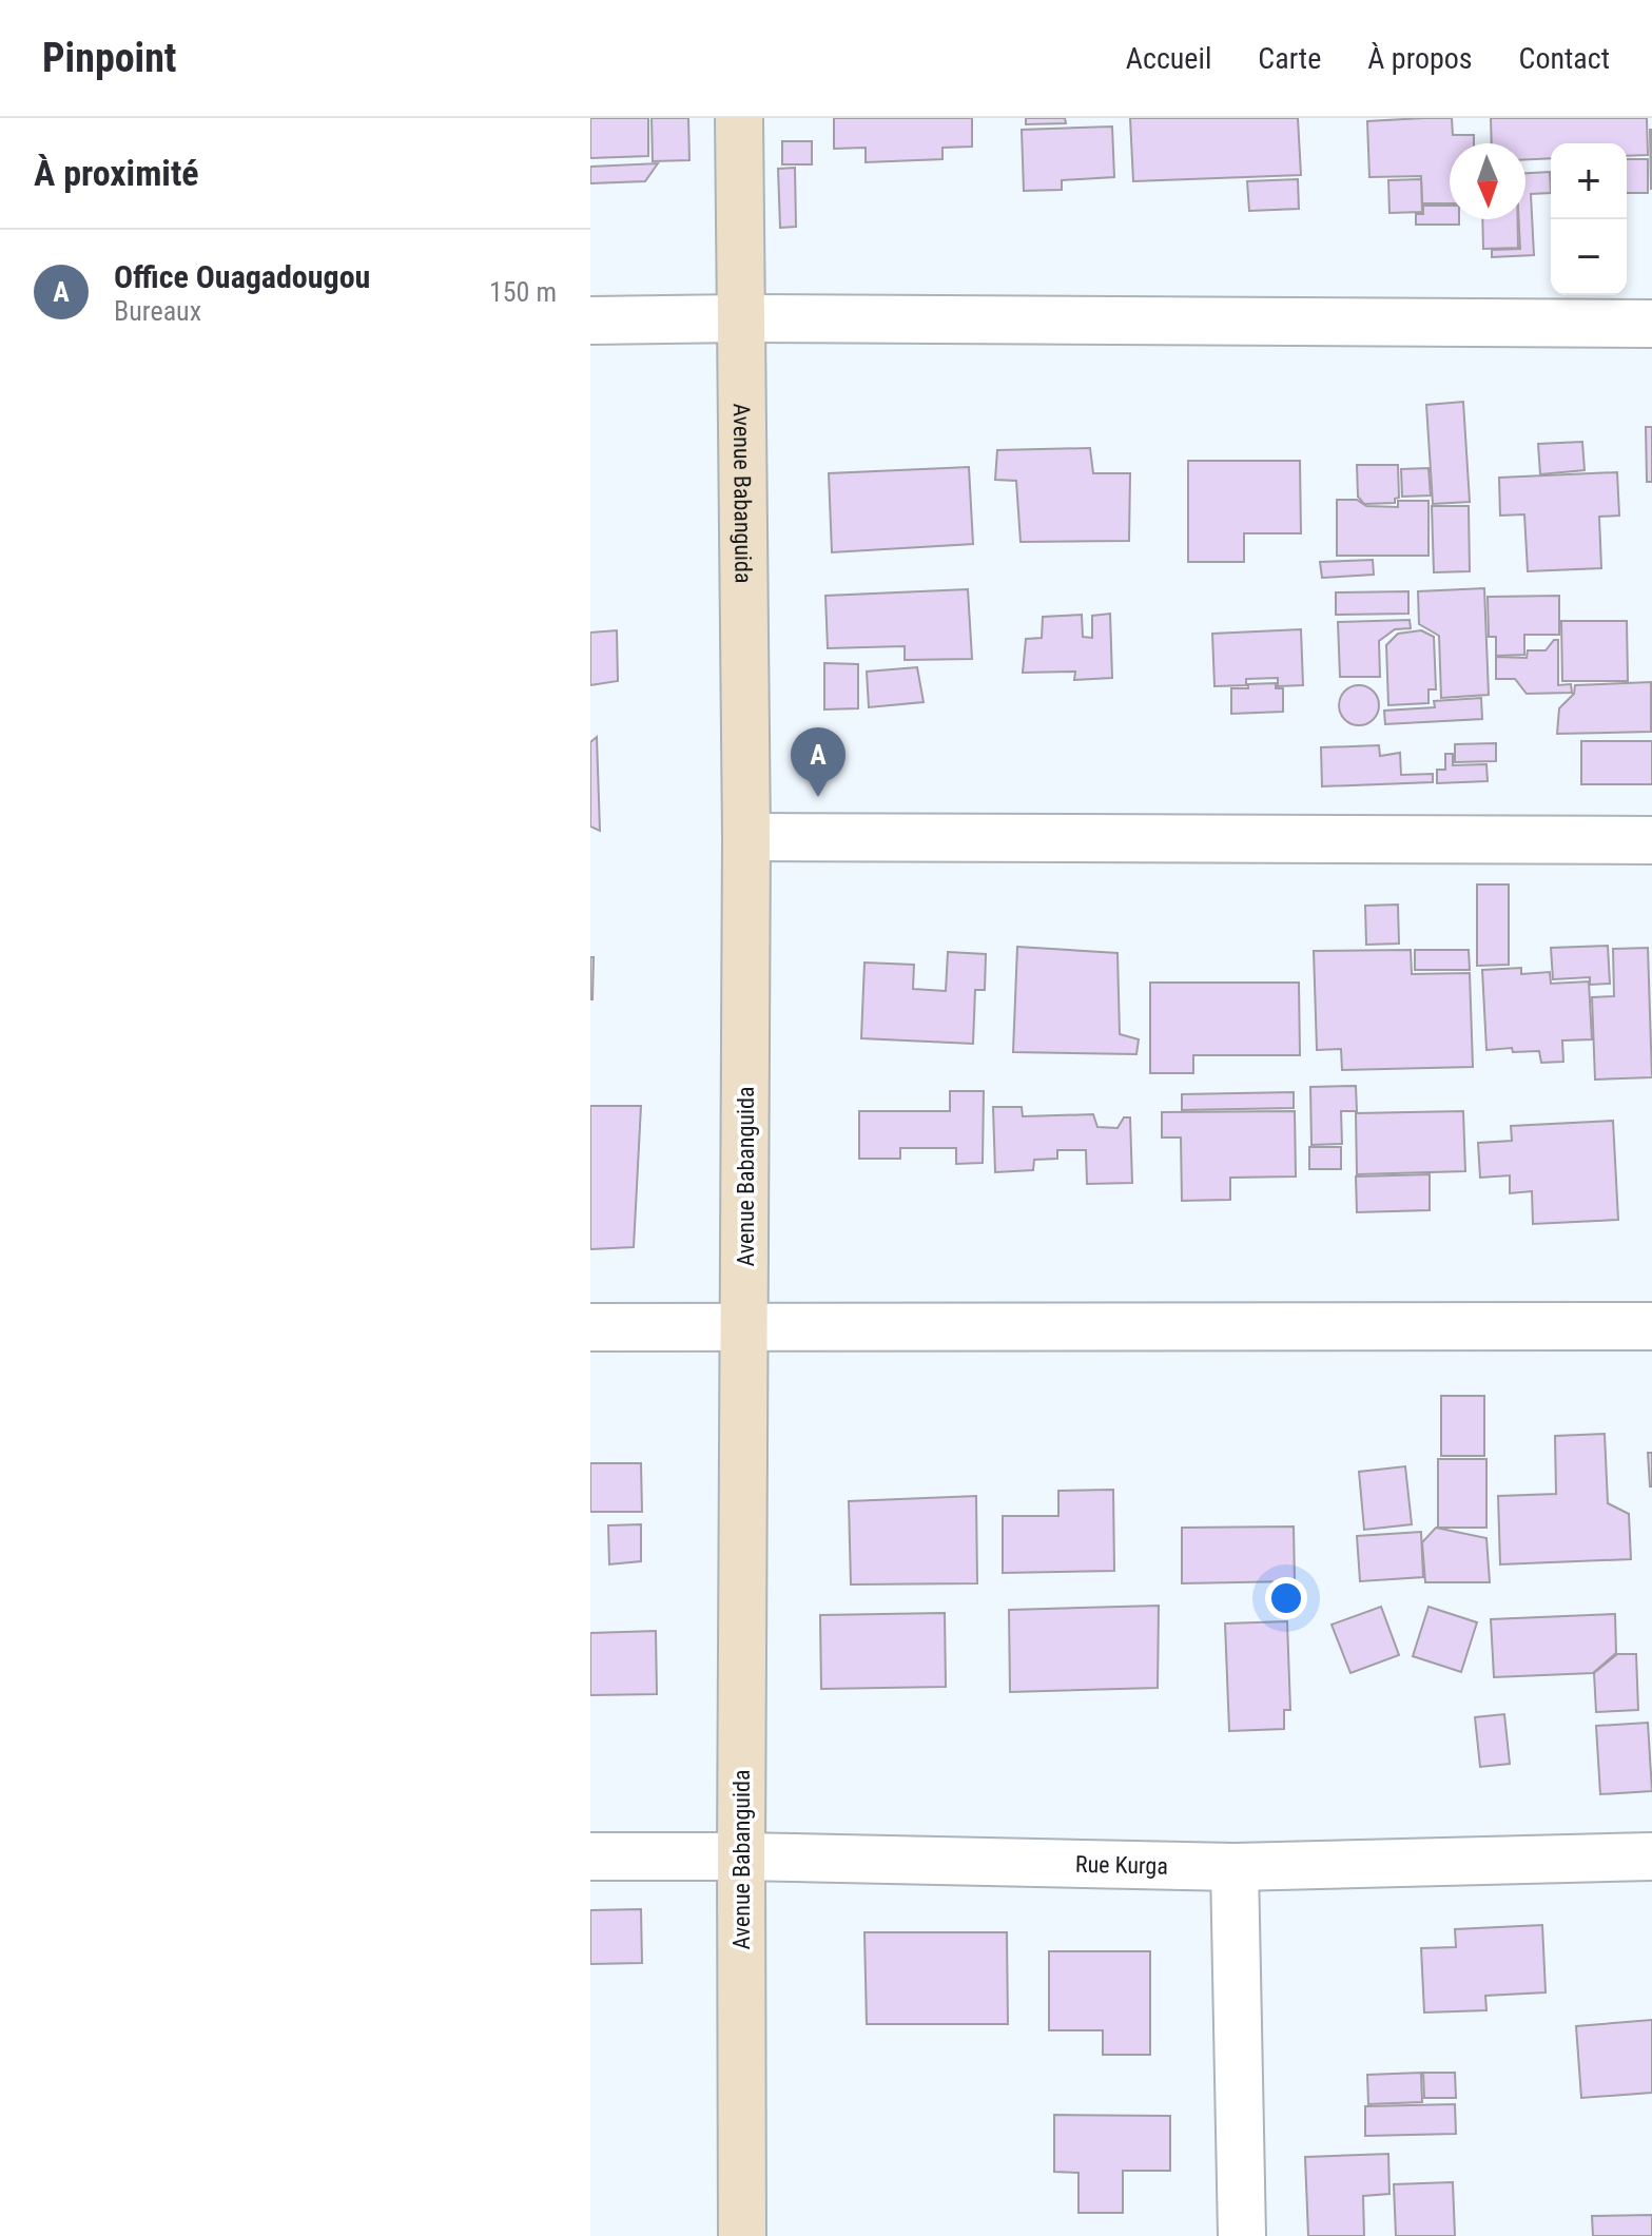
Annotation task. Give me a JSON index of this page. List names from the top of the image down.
{
  "streets": {
    "street": ["Avenue Babanguida", "Rue Kurga"]
  },
  "crossings": [
    ["Avenue Babanguida", "Rue Kurga"]
  ],
  "north": "bottom",
  "page": {
    "header": "Pinpoint",
    "nav": [
      "Accueil",
      "Carte",
      "À propos",
      "Contact"
    ],
    "heading": "À proximité",
    "map_buttons": ["+", "−"],
    "list": [
      {
        "mark": "A",
        "name": "Office Ouagadougou",
        "note": "Bureaux",
        "value": "150 m"
      }
    ],
    "pins": "A"
  }
}
